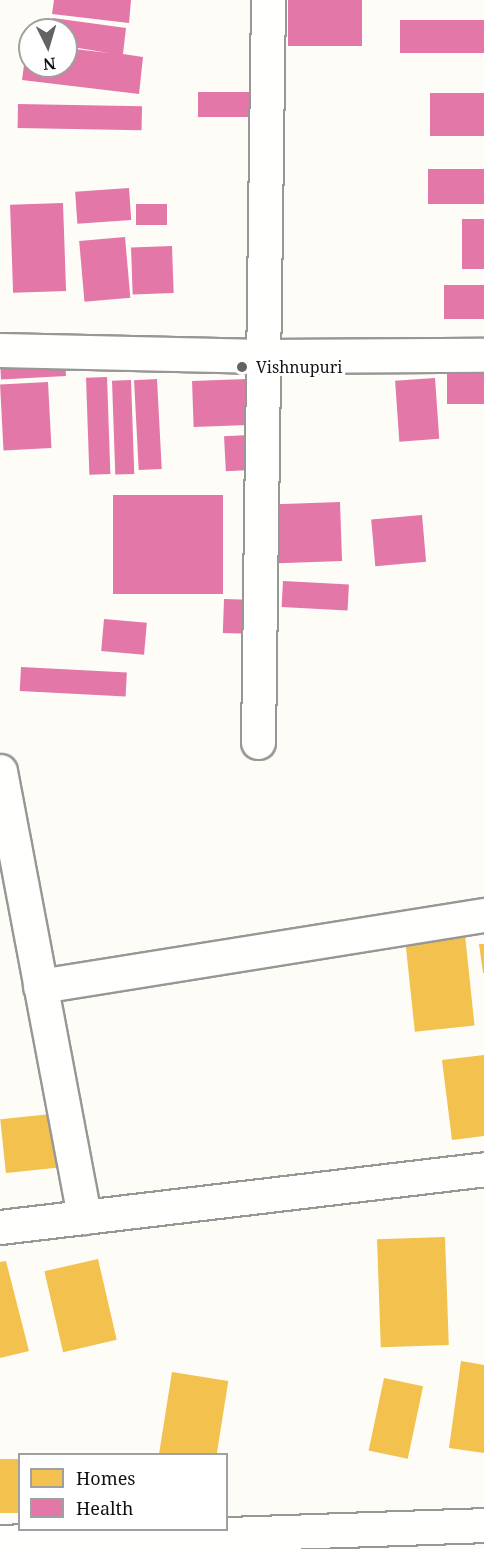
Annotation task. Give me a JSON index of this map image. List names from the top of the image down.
{
  "places": ["Vishnupuri"],
  "legend": ["Homes", "Health"],
  "north": "bottom"
}
